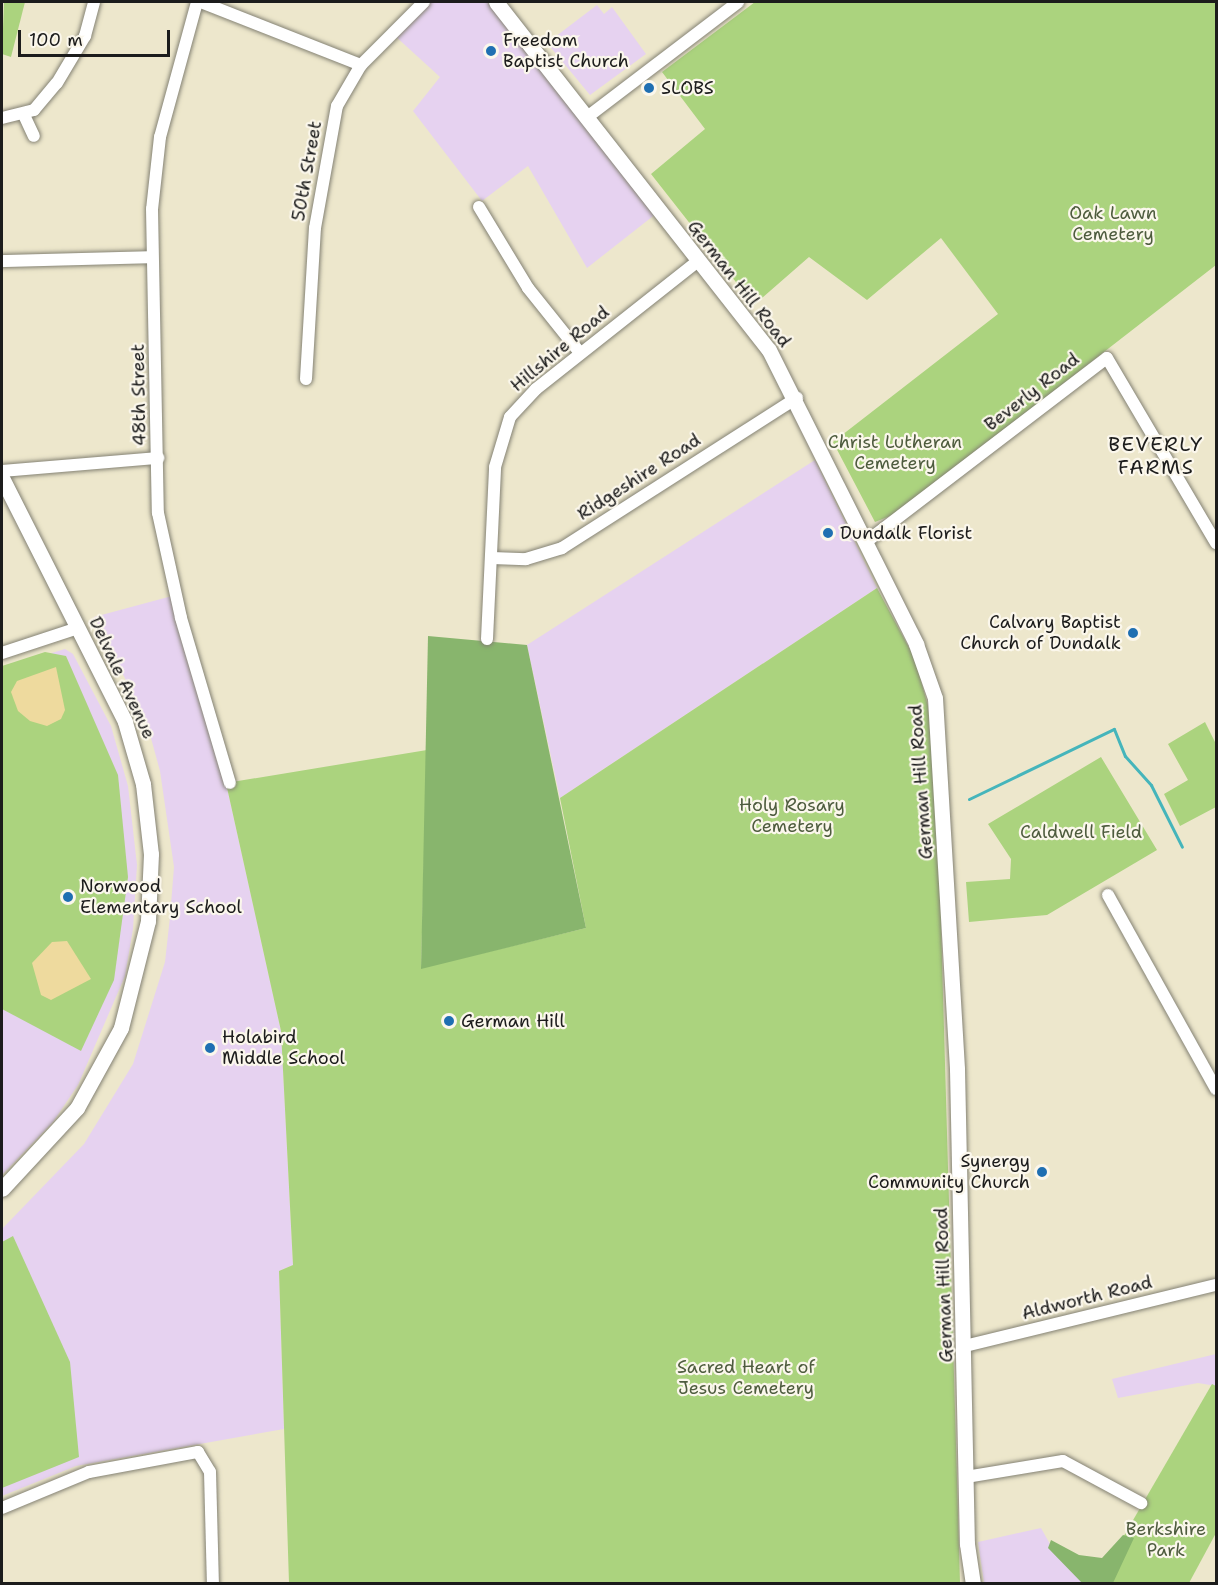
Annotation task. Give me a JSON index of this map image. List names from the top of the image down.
{
  "streets": {
    "street": [
      "50th Street",
      "German Hill Road",
      "Hillshire Road",
      "Beverly Road",
      "48th Street",
      "Ridgeshire Road",
      "Delvale Avenue",
      "Aldworth Road"
    ]
  },
  "crossings": [
    ["German Hill Road", "Hillshire Road"],
    ["German Hill Road", "Beverly Road"],
    ["German Hill Road", "Ridgeshire Road"],
    ["German Hill Road", "Aldworth Road"],
    ["Hillshire Road", "Ridgeshire Road"]
  ],
  "districts": ["BEVERLY FARMS"],
  "parks": [
    "Oak Lawn Cemetery",
    "Christ Lutheran Cemetery",
    "Holy Rosary Cemetery",
    "Caldwell Field",
    "Sacred Heart of Jesus Cemetery",
    "Berkshire Park"
  ],
  "places": [
    "Freedom Baptist Church",
    "SLOBS",
    "Dundalk Florist",
    "Calvary Baptist Church of Dundalk",
    "Norwood Elementary School",
    "German Hill",
    "Holabird Middle School",
    "Synergy Community Church"
  ],
  "scale_bar": "100 m"
}
